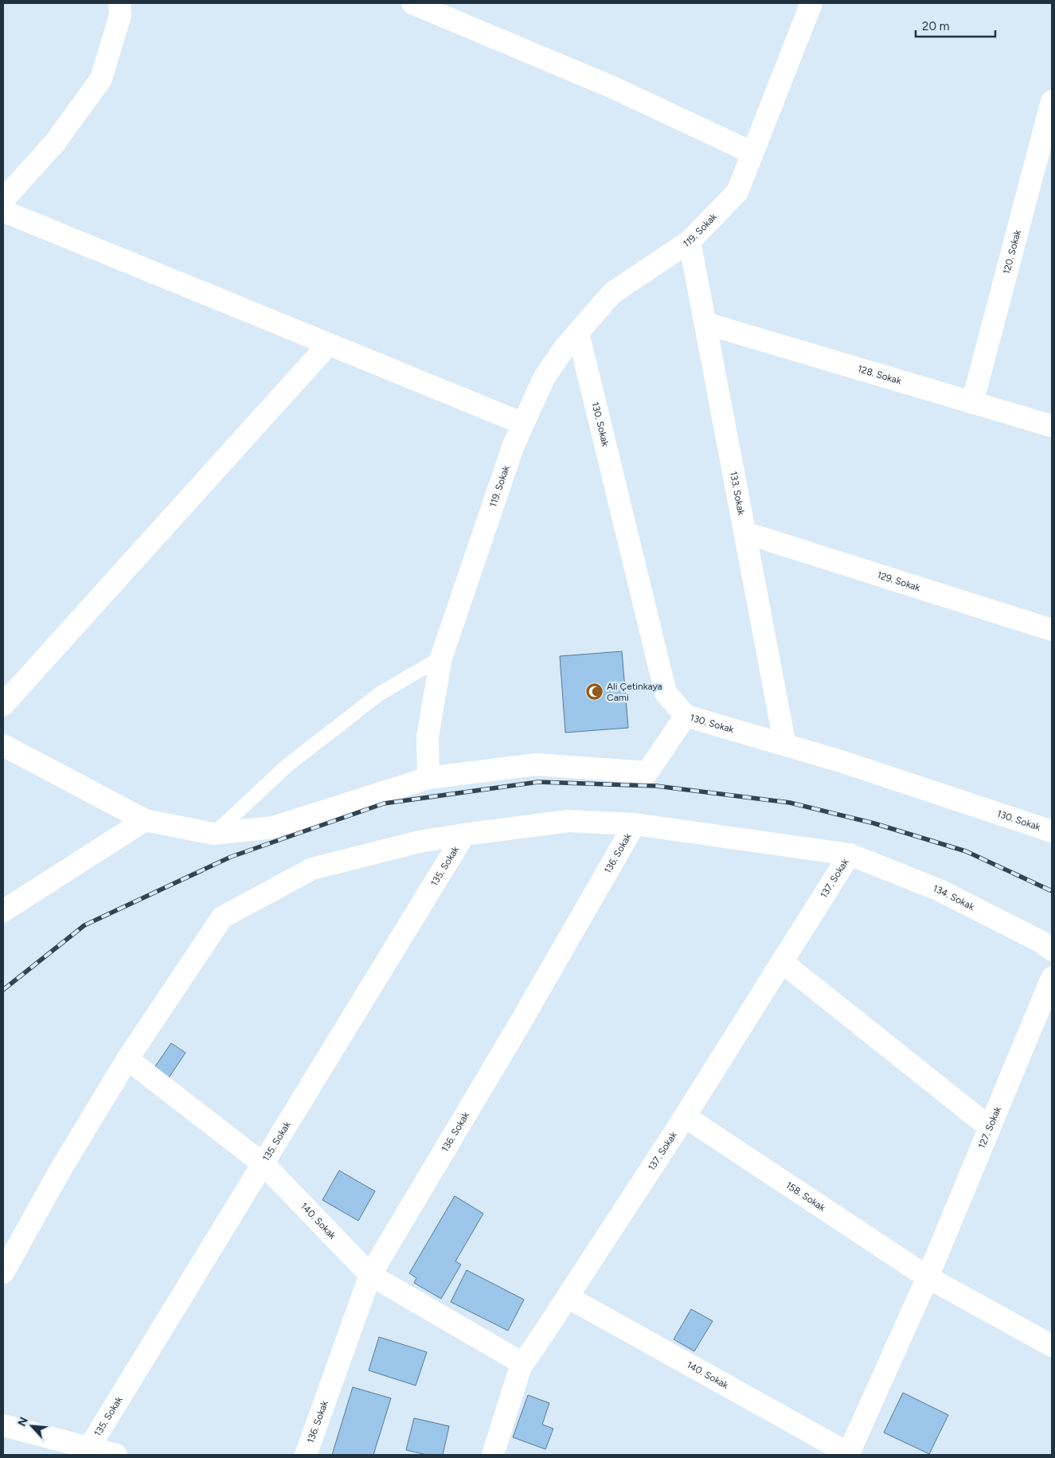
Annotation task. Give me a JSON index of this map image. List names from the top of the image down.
{
  "streets": {
    "street": [
      "119. Sokak",
      "120. Sokak",
      "128. Sokak",
      "130. Sokak",
      "133. Sokak",
      "129. Sokak",
      "136. Sokak",
      "135. Sokak",
      "137. Sokak",
      "134. Sokak",
      "127. Sokak",
      "158. Sokak",
      "140. Sokak"
    ]
  },
  "crossings": [
    ["119. Sokak", "130. Sokak"],
    ["119. Sokak", "133. Sokak"],
    ["120. Sokak", "128. Sokak"],
    ["128. Sokak", "133. Sokak"],
    ["130. Sokak", "133. Sokak"],
    ["133. Sokak", "129. Sokak"],
    ["136. Sokak", "134. Sokak"],
    ["136. Sokak", "140. Sokak"],
    ["135. Sokak", "134. Sokak"],
    ["135. Sokak", "140. Sokak"],
    ["137. Sokak", "134. Sokak"],
    ["137. Sokak", "158. Sokak"],
    ["137. Sokak", "140. Sokak"],
    ["134. Sokak", "140. Sokak"],
    ["127. Sokak", "158. Sokak"],
    ["127. Sokak", "140. Sokak"]
  ],
  "places": {
    "mosque": ["Ali Çetinkaya Cami"]
  },
  "scale_bar": "20 m",
  "north": "top left"
}
